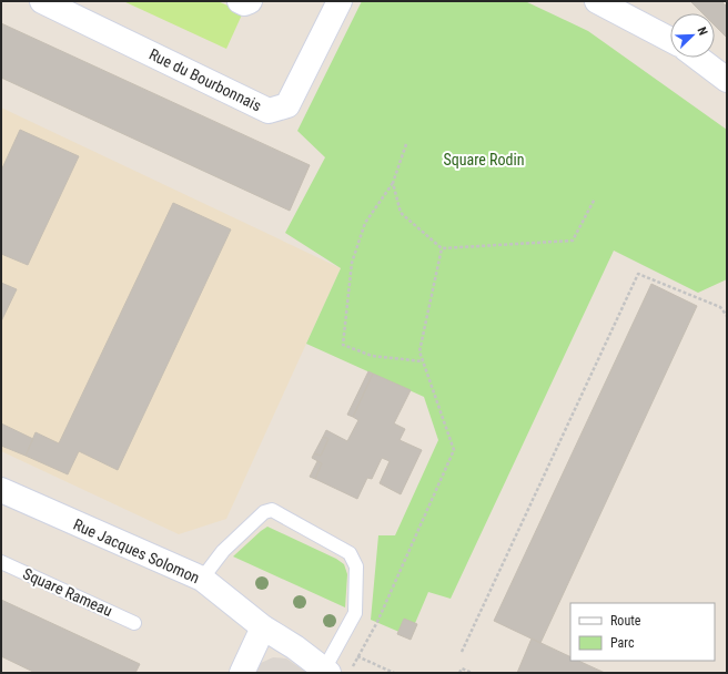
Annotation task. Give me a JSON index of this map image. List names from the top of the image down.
{
  "streets": {
    "street": ["Rue du Bourbonnais", "Rue Jacques Solomon"],
    "lane": ["Square Rameau"]
  },
  "parks": ["Square Rodin"],
  "legend": ["Route", "Parc"],
  "north": "top right"
}
